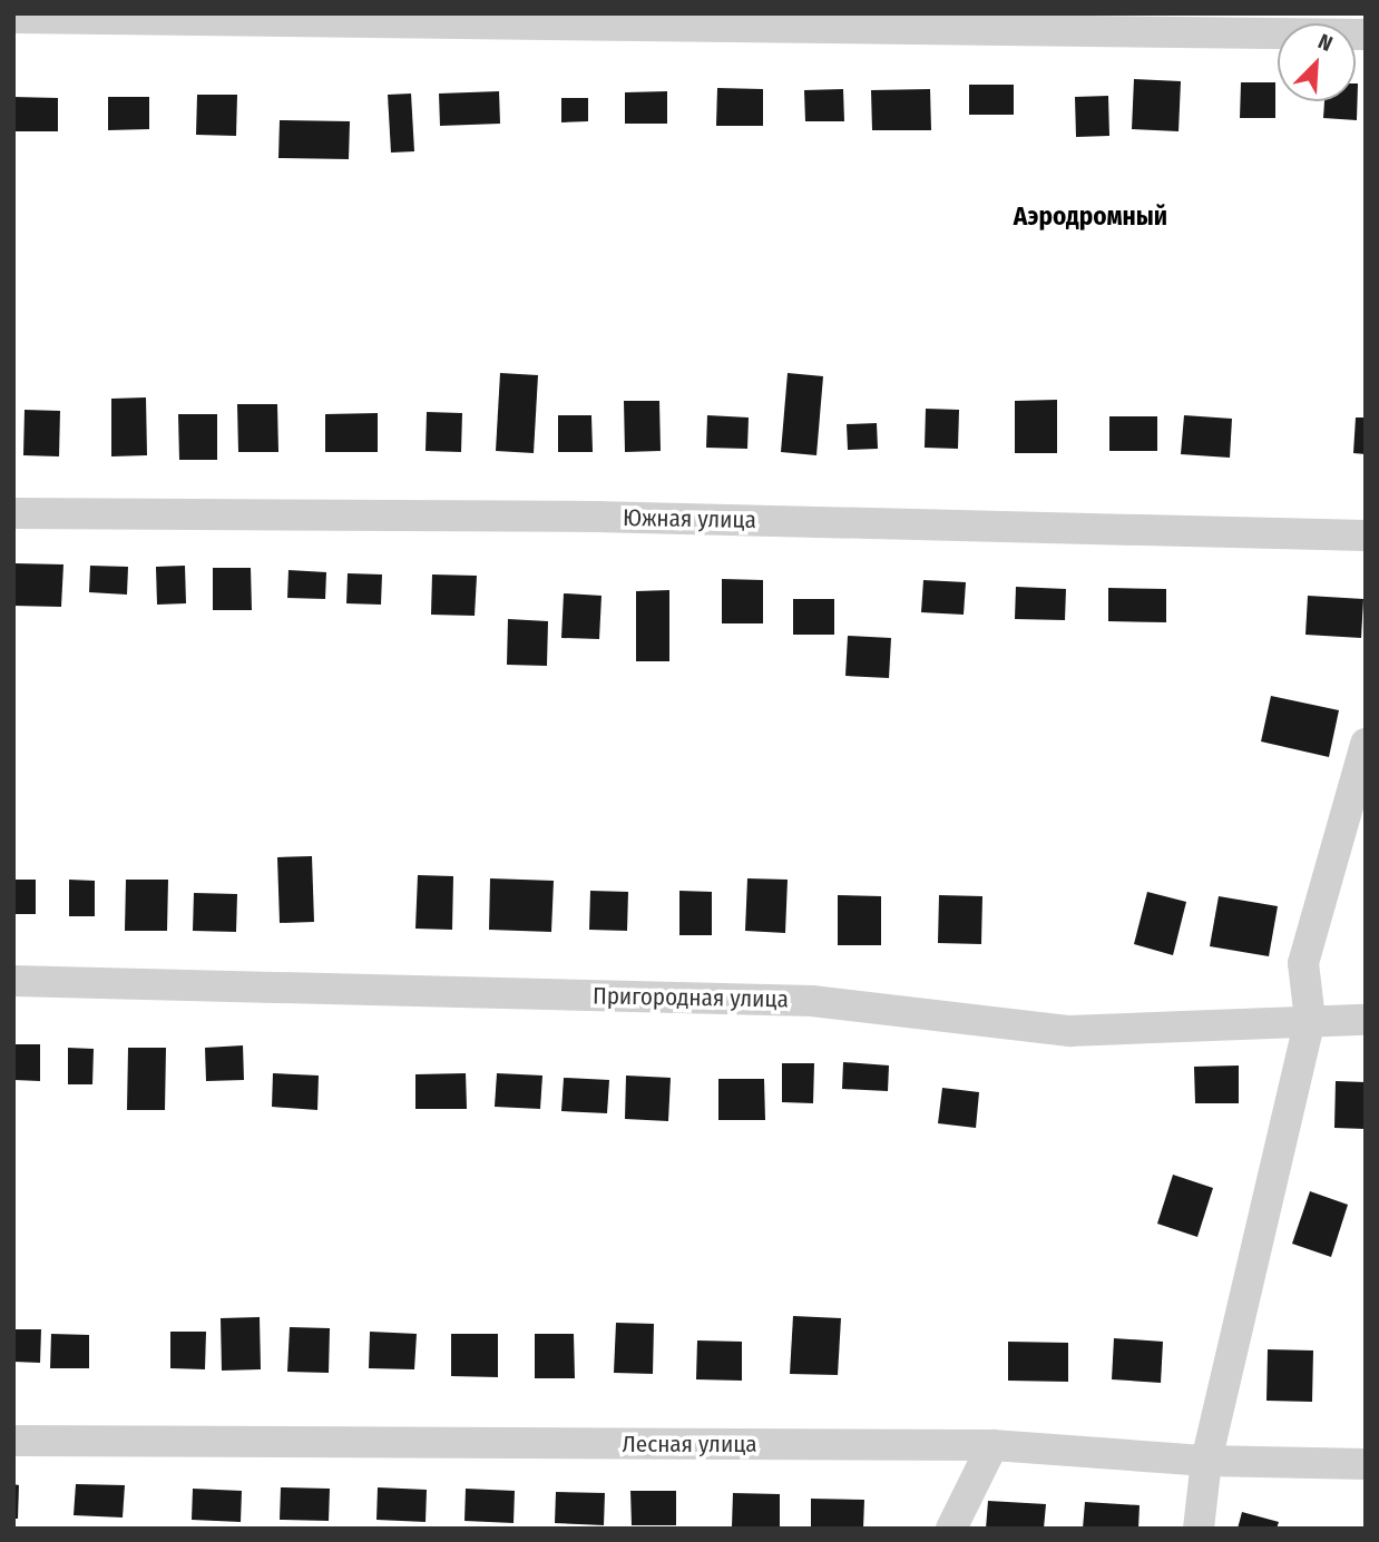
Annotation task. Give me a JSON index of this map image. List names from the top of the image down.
{
  "streets": {
    "street": ["Южная улица", "Пригородная улица", "Лесная улица"]
  },
  "districts": ["Аэродромный"],
  "north": "top right"
}
